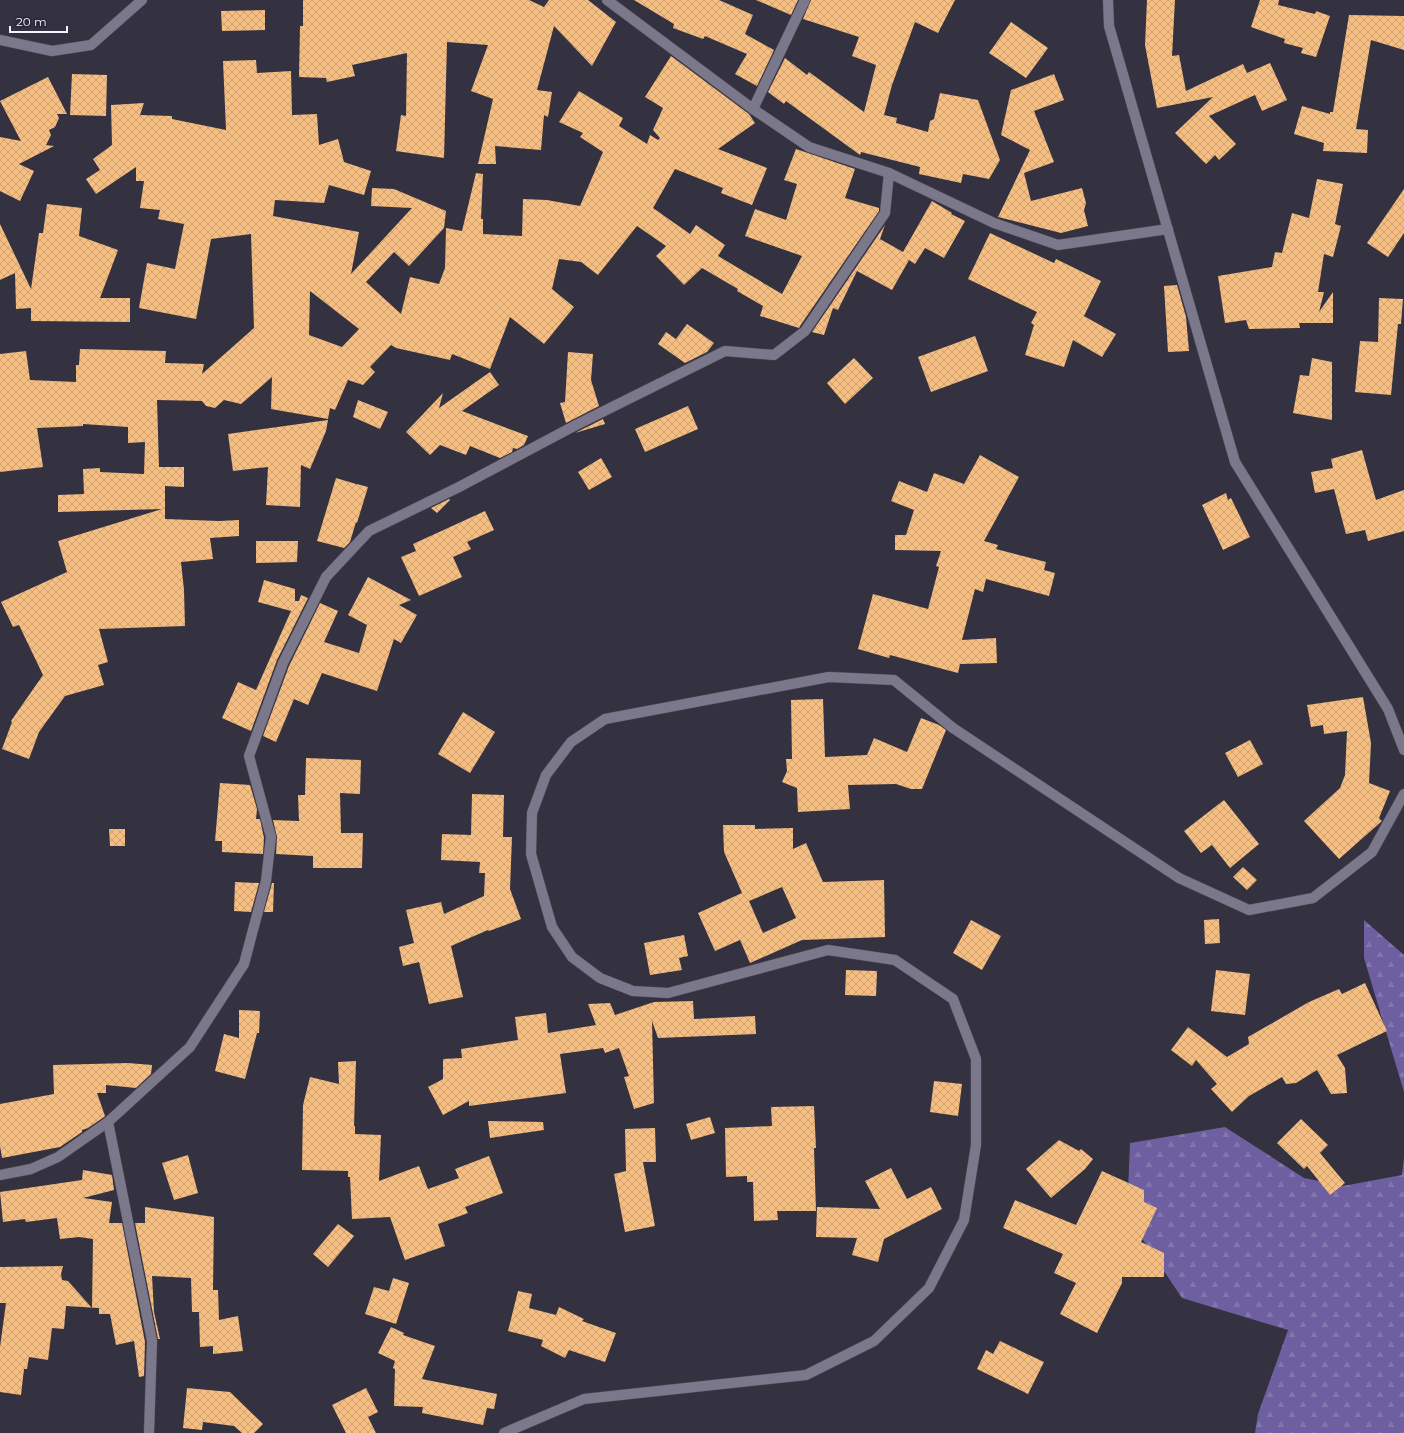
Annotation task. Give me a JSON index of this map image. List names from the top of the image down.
{
  "scale_bar": "20 m"
}
